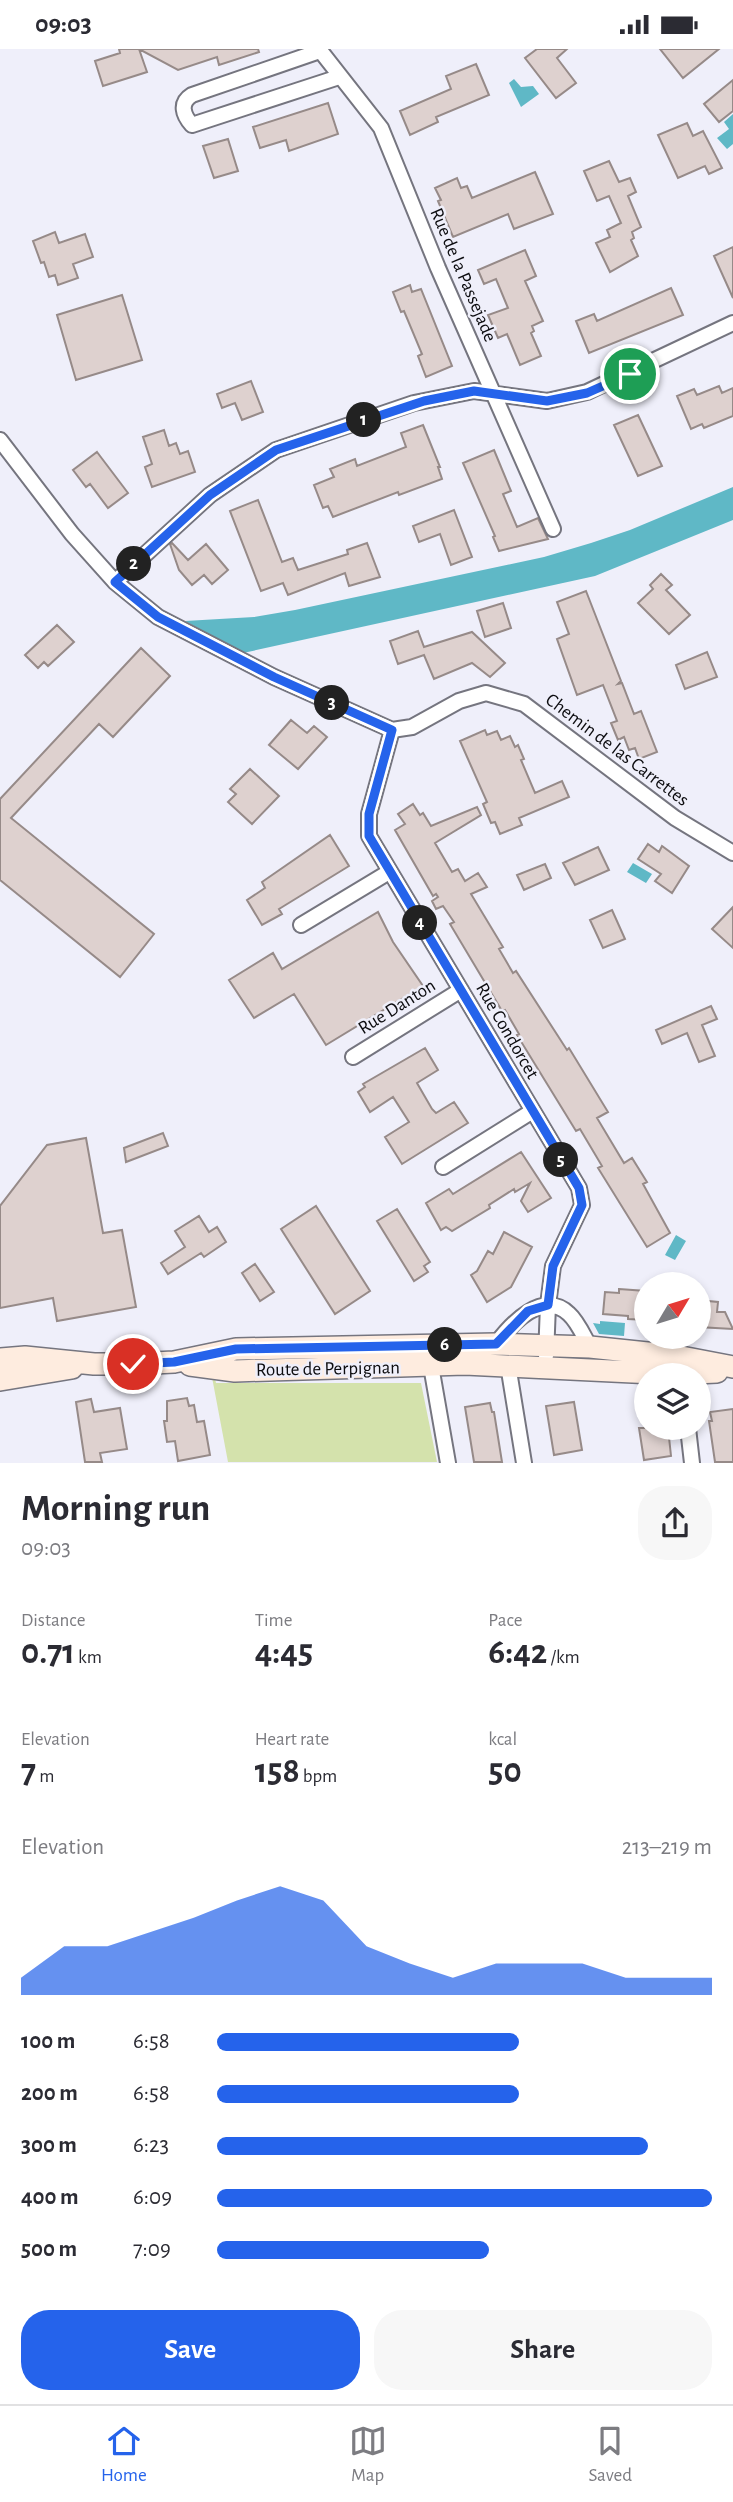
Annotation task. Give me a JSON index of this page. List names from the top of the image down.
{
  "streets": {
    "main road": ["Route de Perpignan"],
    "street": [
      "Rue de la Passejade",
      "Chemin de las Carrettes",
      "Rue Danton",
      "Rue Condorcet"
    ]
  },
  "crossings": [
    ["Chemin de las Carrettes", "Rue Condorcet"],
    ["Rue Danton", "Rue Condorcet"],
    ["Rue Condorcet", "Route de Perpignan"]
  ],
  "north": "top right",
  "page": {
    "status": "09:03",
    "pins": [
      "1",
      "2",
      "3",
      "4",
      "5",
      "6"
    ],
    "heading": ["Morning run", "09:03"],
    "stats": [
      ["Distance", "0.71 km"],
      ["Time", "4:45"],
      ["Pace", "6:42 /km"],
      ["Elevation", "7 m"],
      ["Heart rate", "158 bpm"],
      ["kcal", "50"]
    ],
    "chart": ["Elevation", "213–219 m"],
    "list": [
      {
        "name": "100 m",
        "note": "6:58"
      },
      {
        "name": "200 m",
        "note": "6:58"
      },
      {
        "name": "300 m",
        "note": "6:23"
      },
      {
        "name": "400 m",
        "note": "6:09"
      },
      {
        "name": "500 m",
        "note": "7:09"
      }
    ],
    "buttons": ["Save", "Share"],
    "tabs": ["Home", "Map", "Saved"]
  }
}
